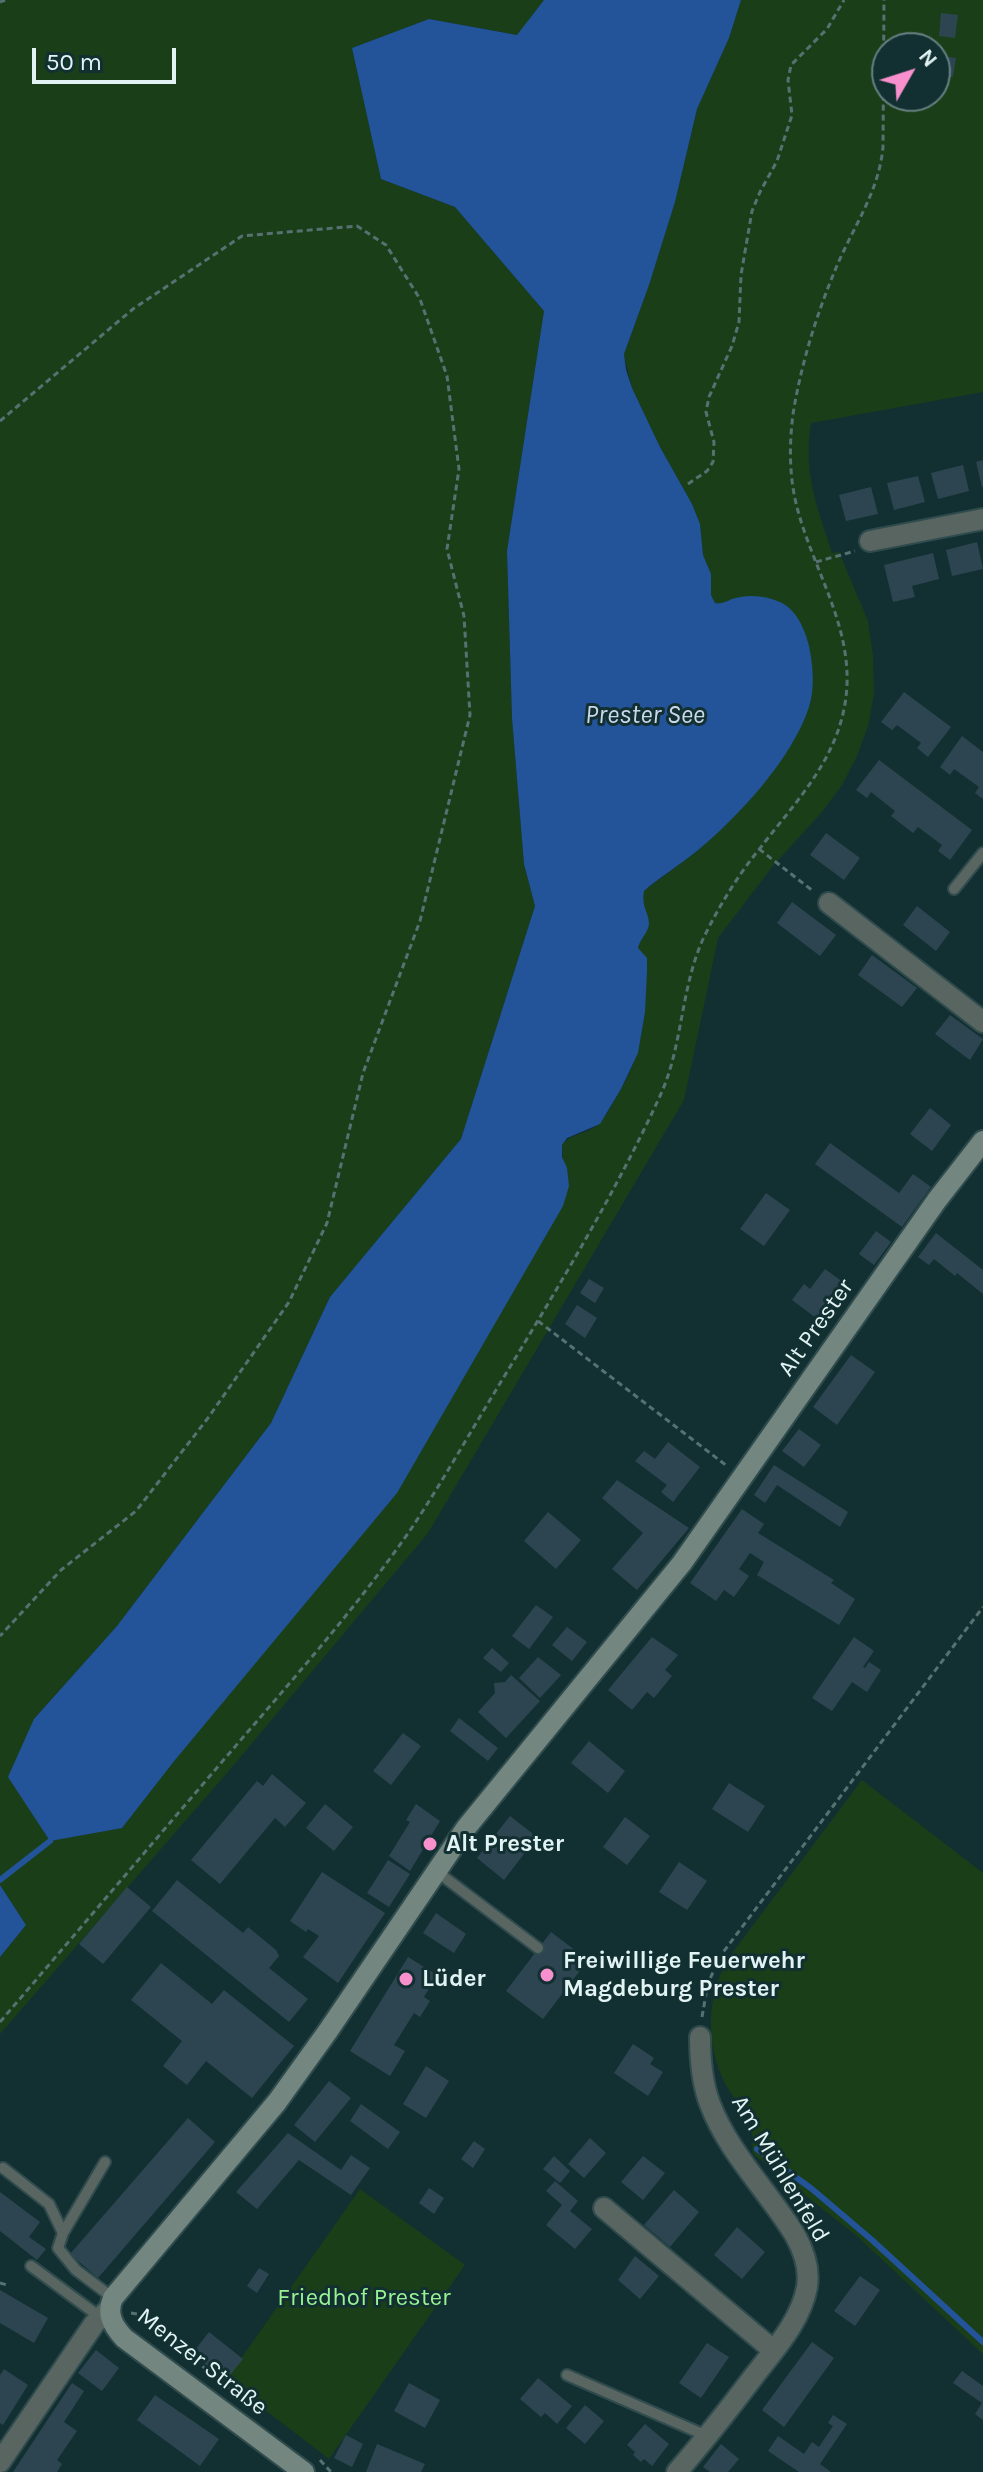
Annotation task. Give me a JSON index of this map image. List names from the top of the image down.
{
  "streets": {
    "main road": ["Alt Prester", "Menzer Straße"],
    "street": ["Am Mühlenfeld"]
  },
  "crossings": [
    ["Alt Prester", "Menzer Straße"]
  ],
  "water": ["Prester See"],
  "parks": ["Friedhof Prester"],
  "places": ["Alt Prester", "Freiwillige Feuerwehr Magdeburg Prester", "Lüder"],
  "scale_bar": "50 m",
  "north": "top right"
}
